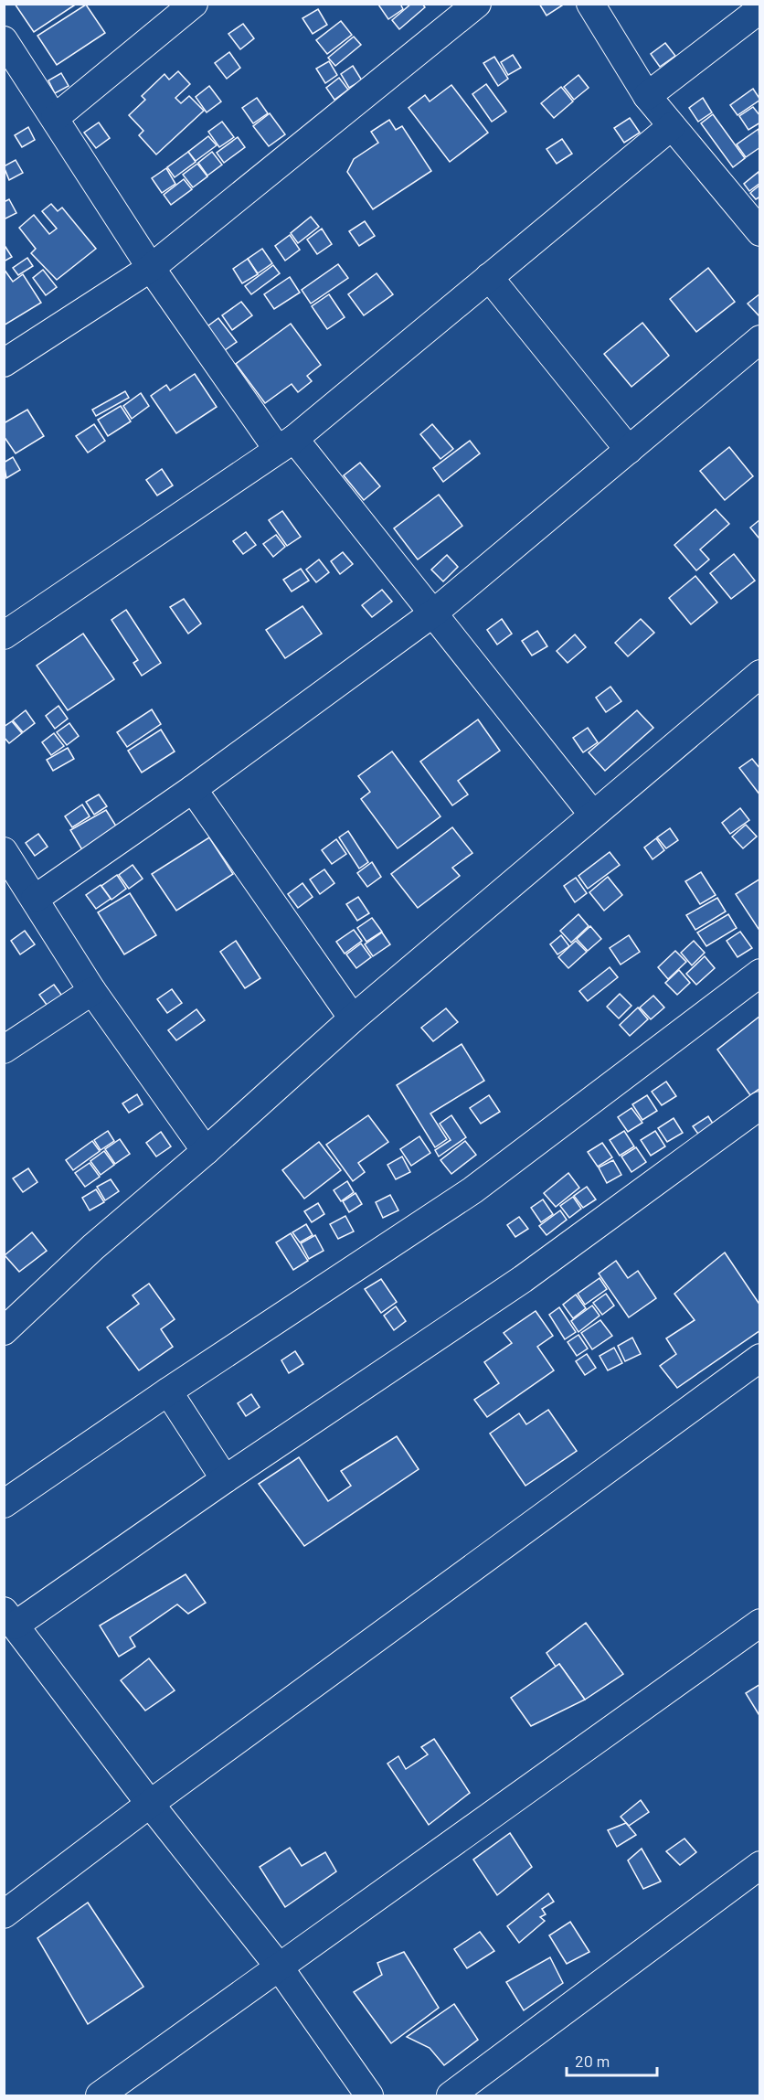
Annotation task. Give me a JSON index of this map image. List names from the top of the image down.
{
  "scale_bar": "20 m"
}
